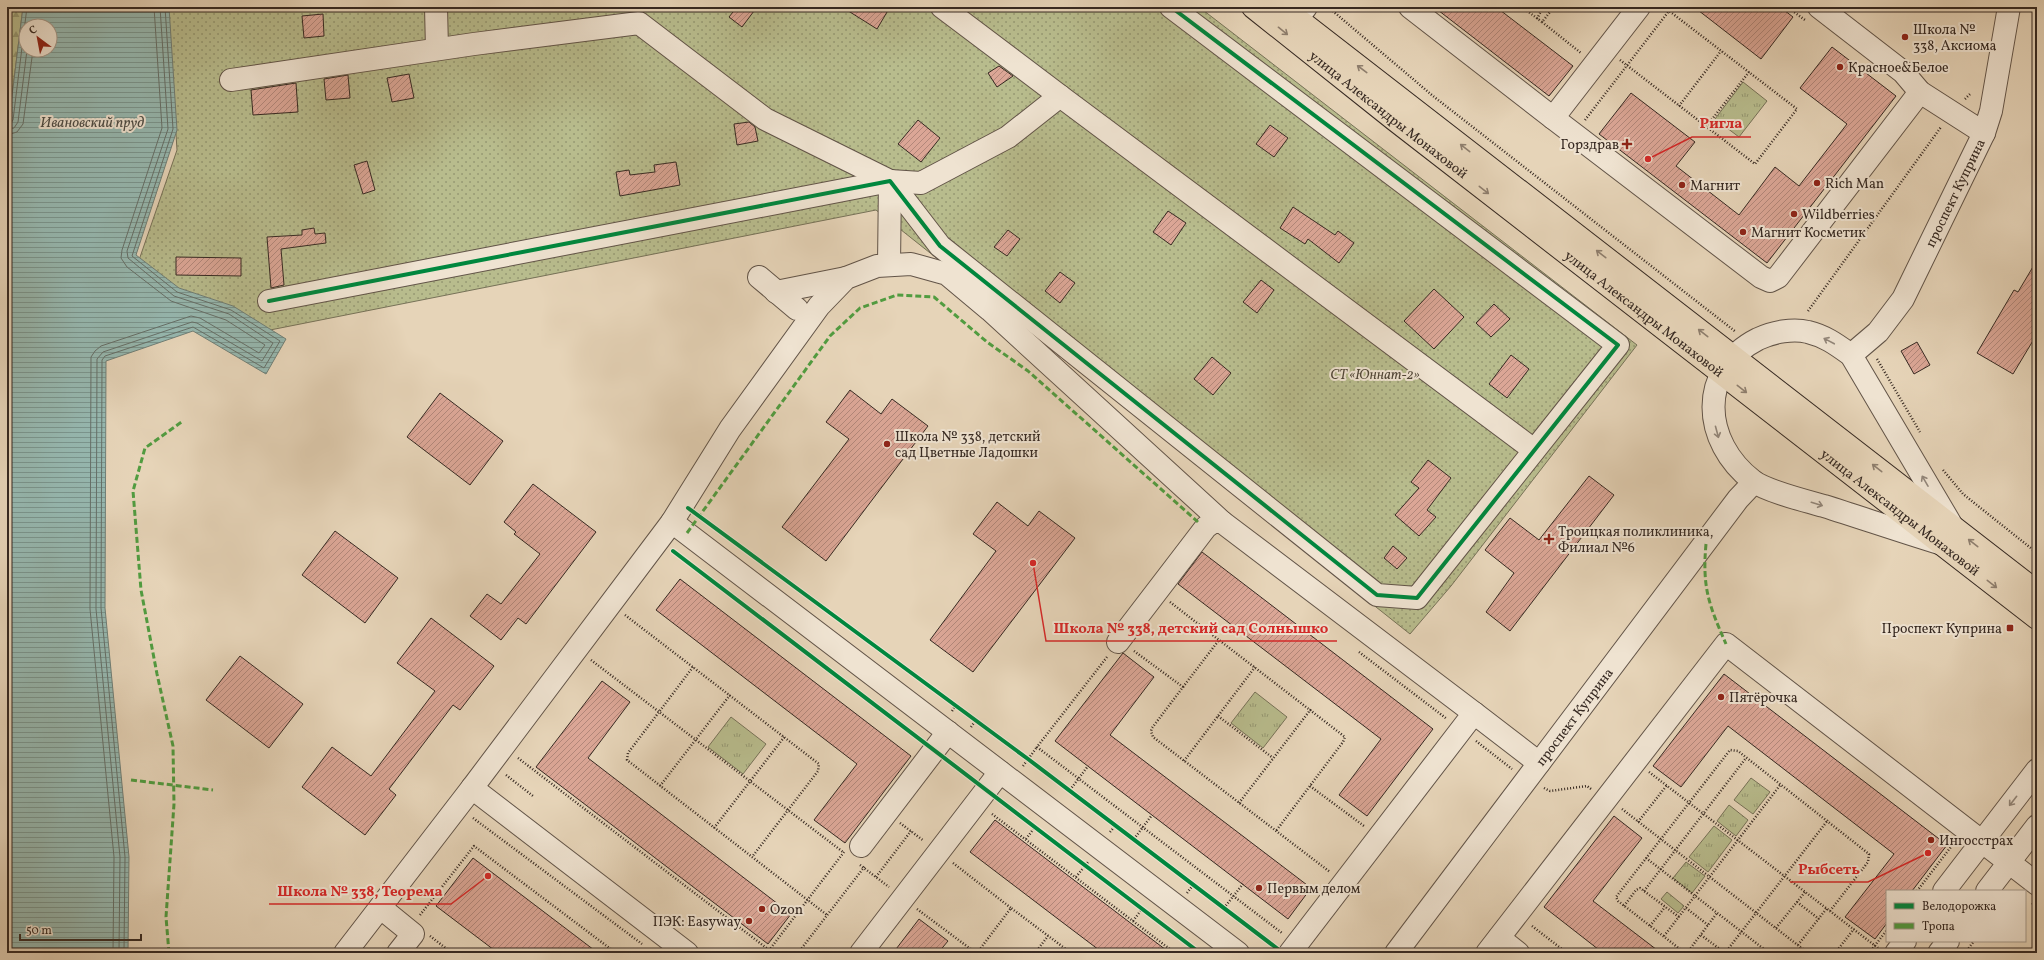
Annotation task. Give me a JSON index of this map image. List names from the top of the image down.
{
  "streets": {
    "main road": ["улица Александры Монаховой"],
    "street": ["проспект Куприна"]
  },
  "water": ["Ивановский пруд"],
  "parks": ["СТ «Юннат-2»"],
  "places": {
    "other": [
      "Школа № 338, Аксиома",
      "Красное&Белое",
      "Ригла",
      "Rich Man",
      "Магнит",
      "Wildberries",
      "Магнит Косметик",
      "Школа № 338, детский сад Цветные Ладошки",
      "Школа № 338, детский сад Солнышко",
      "Пятёрочка",
      "Ингосстрах",
      "Рыбсеть",
      "Школа № 338, Теорема",
      "Первым делом",
      "Ozon",
      "ПЭК: Easyway"
    ],
    "health": ["Горздрав", "Троицкая поликлиника, Филиал №6"],
    "transit": ["Проспект Куприна"]
  },
  "legend": ["Велодорожка", "Тропа"],
  "scale_bar": "50 m",
  "north": "top left"
}
